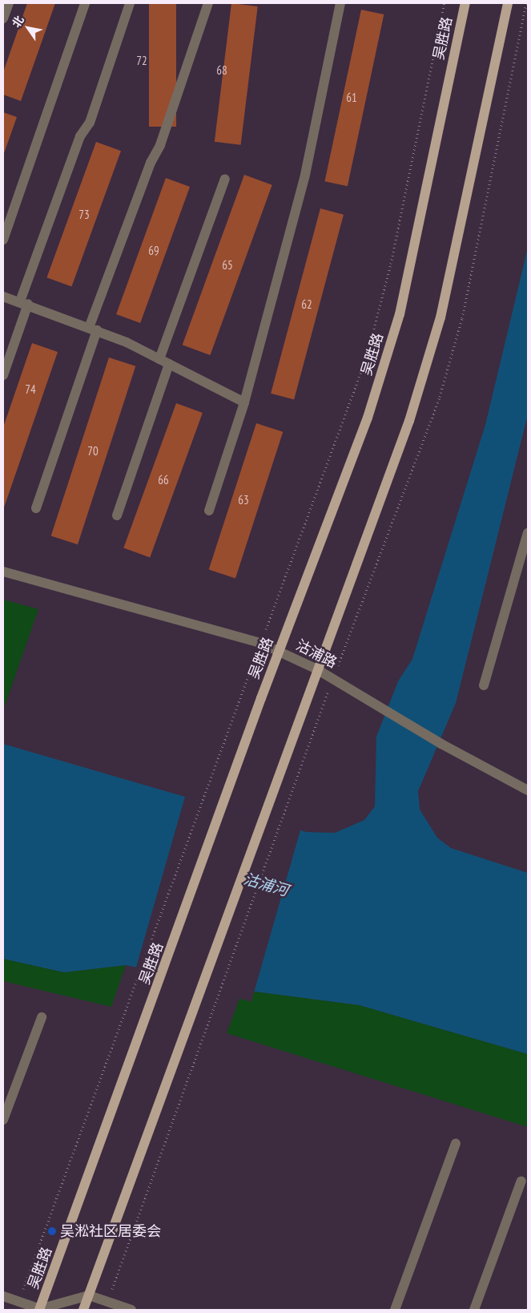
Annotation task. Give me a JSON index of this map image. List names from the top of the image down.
{
  "streets": {
    "main road": ["吴胜路"],
    "street": ["沽浦路"]
  },
  "crossings": [
    ["吴胜路", "沽浦路"]
  ],
  "water": ["沽浦河"],
  "places": ["吴淞社区居委会"],
  "house_numbers": [
    "72",
    "68",
    "61",
    "73",
    "69",
    "65",
    "62",
    "74",
    "70",
    "66",
    "63"
  ],
  "north": "top left"
}
